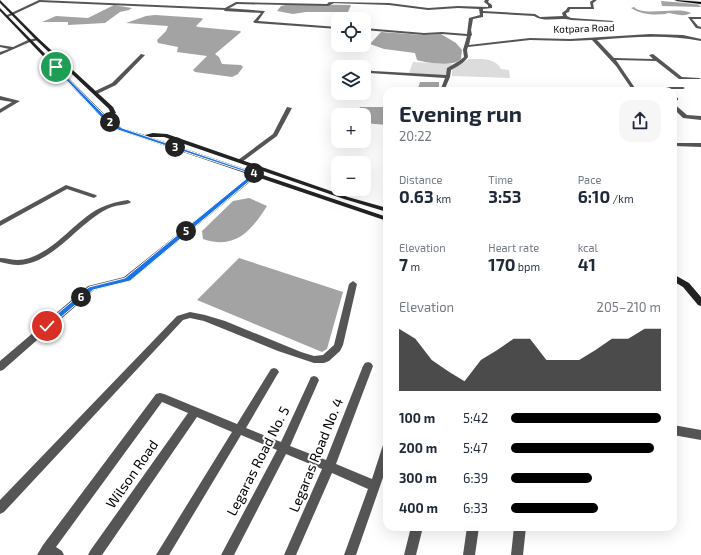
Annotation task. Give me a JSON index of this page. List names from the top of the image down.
{
  "streets": {
    "street": [
      "Kotpara Road",
      "Legaras Road No. 4",
      "Legaras Road No. 5",
      "Wilson Road"
    ]
  },
  "page": {
    "map_buttons": ["+", "−"],
    "heading": ["Evening run", "20:22"],
    "pins": [
      "2",
      "3",
      "4",
      "5",
      "6"
    ],
    "stats": [
      ["Distance", "0.63 km"],
      ["Time", "3:53"],
      ["Pace", "6:10 /km"],
      ["Elevation", "7 m"],
      ["Heart rate", "170 bpm"],
      ["kcal", "41"]
    ],
    "chart": ["Elevation", "205–210 m"],
    "list": [
      {
        "name": "100 m",
        "note": "5:42"
      },
      {
        "name": "200 m",
        "note": "5:47"
      },
      {
        "name": "300 m",
        "note": "6:39"
      },
      {
        "name": "400 m",
        "note": "6:33"
      }
    ]
  }
}
